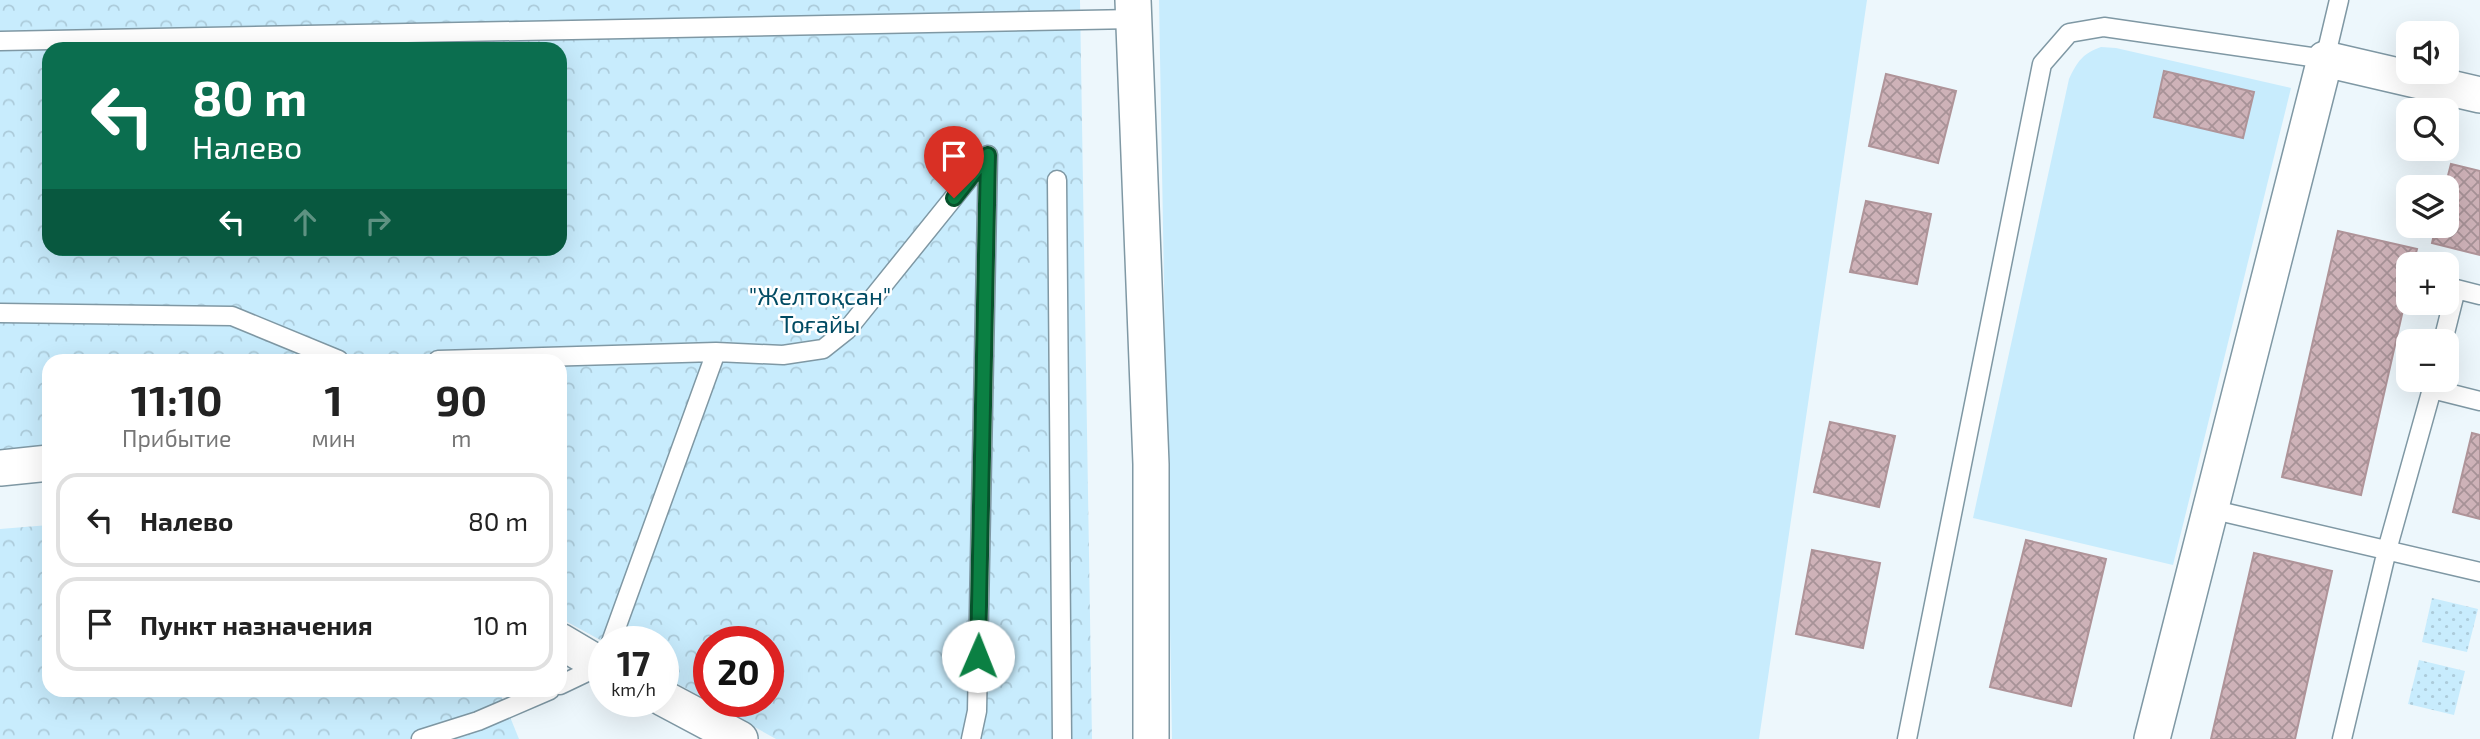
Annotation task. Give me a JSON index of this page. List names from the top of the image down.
{
  "parks": ["\"Желтоқсан\" Тоғайы"],
  "page": {
    "map_buttons": ["+", "−"],
    "turn": ["80 m", "Налево"],
    "eta": [
      "11:10",
      "Прибытие",
      "1",
      "мин",
      "90",
      "m"
    ],
    "list": [
      {
        "name": "Налево",
        "value": "80 m"
      },
      {
        "name": "Пункт назначения",
        "value": "10 m"
      }
    ],
    "speed": "17 km/h",
    "limit": "20"
  }
}
